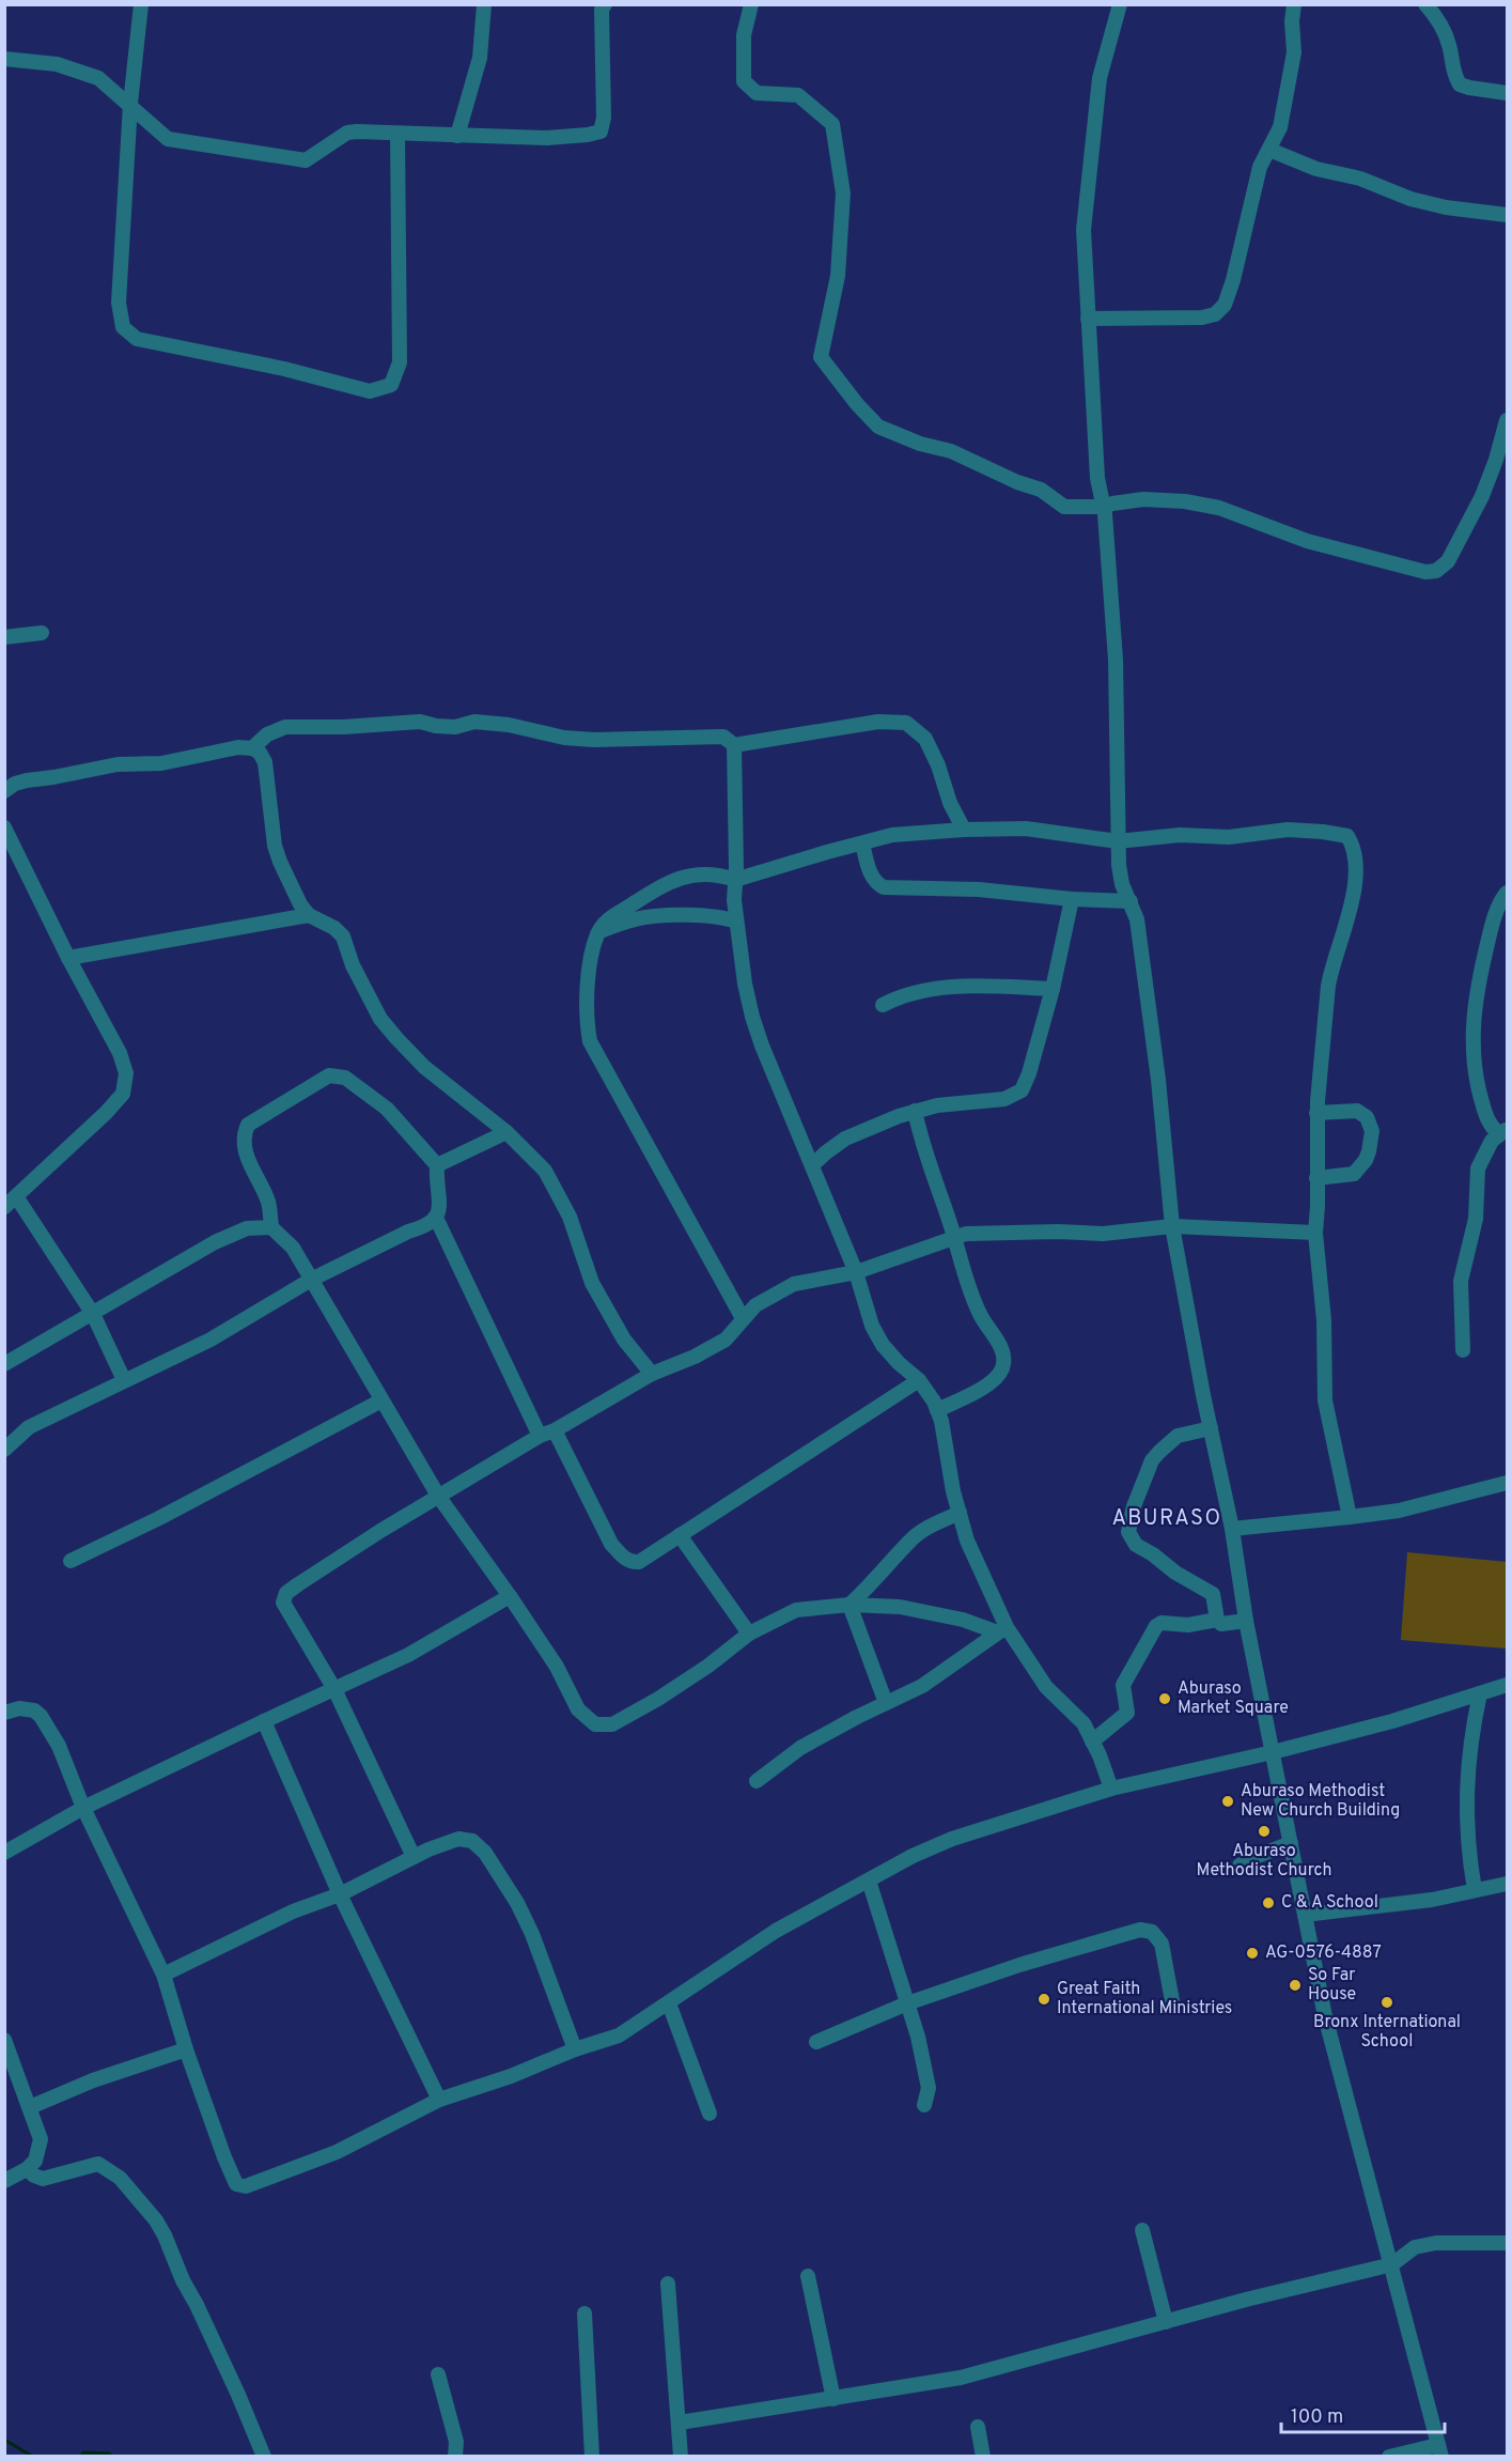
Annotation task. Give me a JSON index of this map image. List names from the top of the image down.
{
  "districts": ["ABURASO"],
  "places": [
    "Aburaso Market Square",
    "Aburaso Methodist New Church Building",
    "Aburaso Methodist Church",
    "C & A School",
    "AG-0576-4887",
    "So Far House",
    "Great Faith International Ministries",
    "Bronx International School"
  ],
  "scale_bar": "100 m"
}
